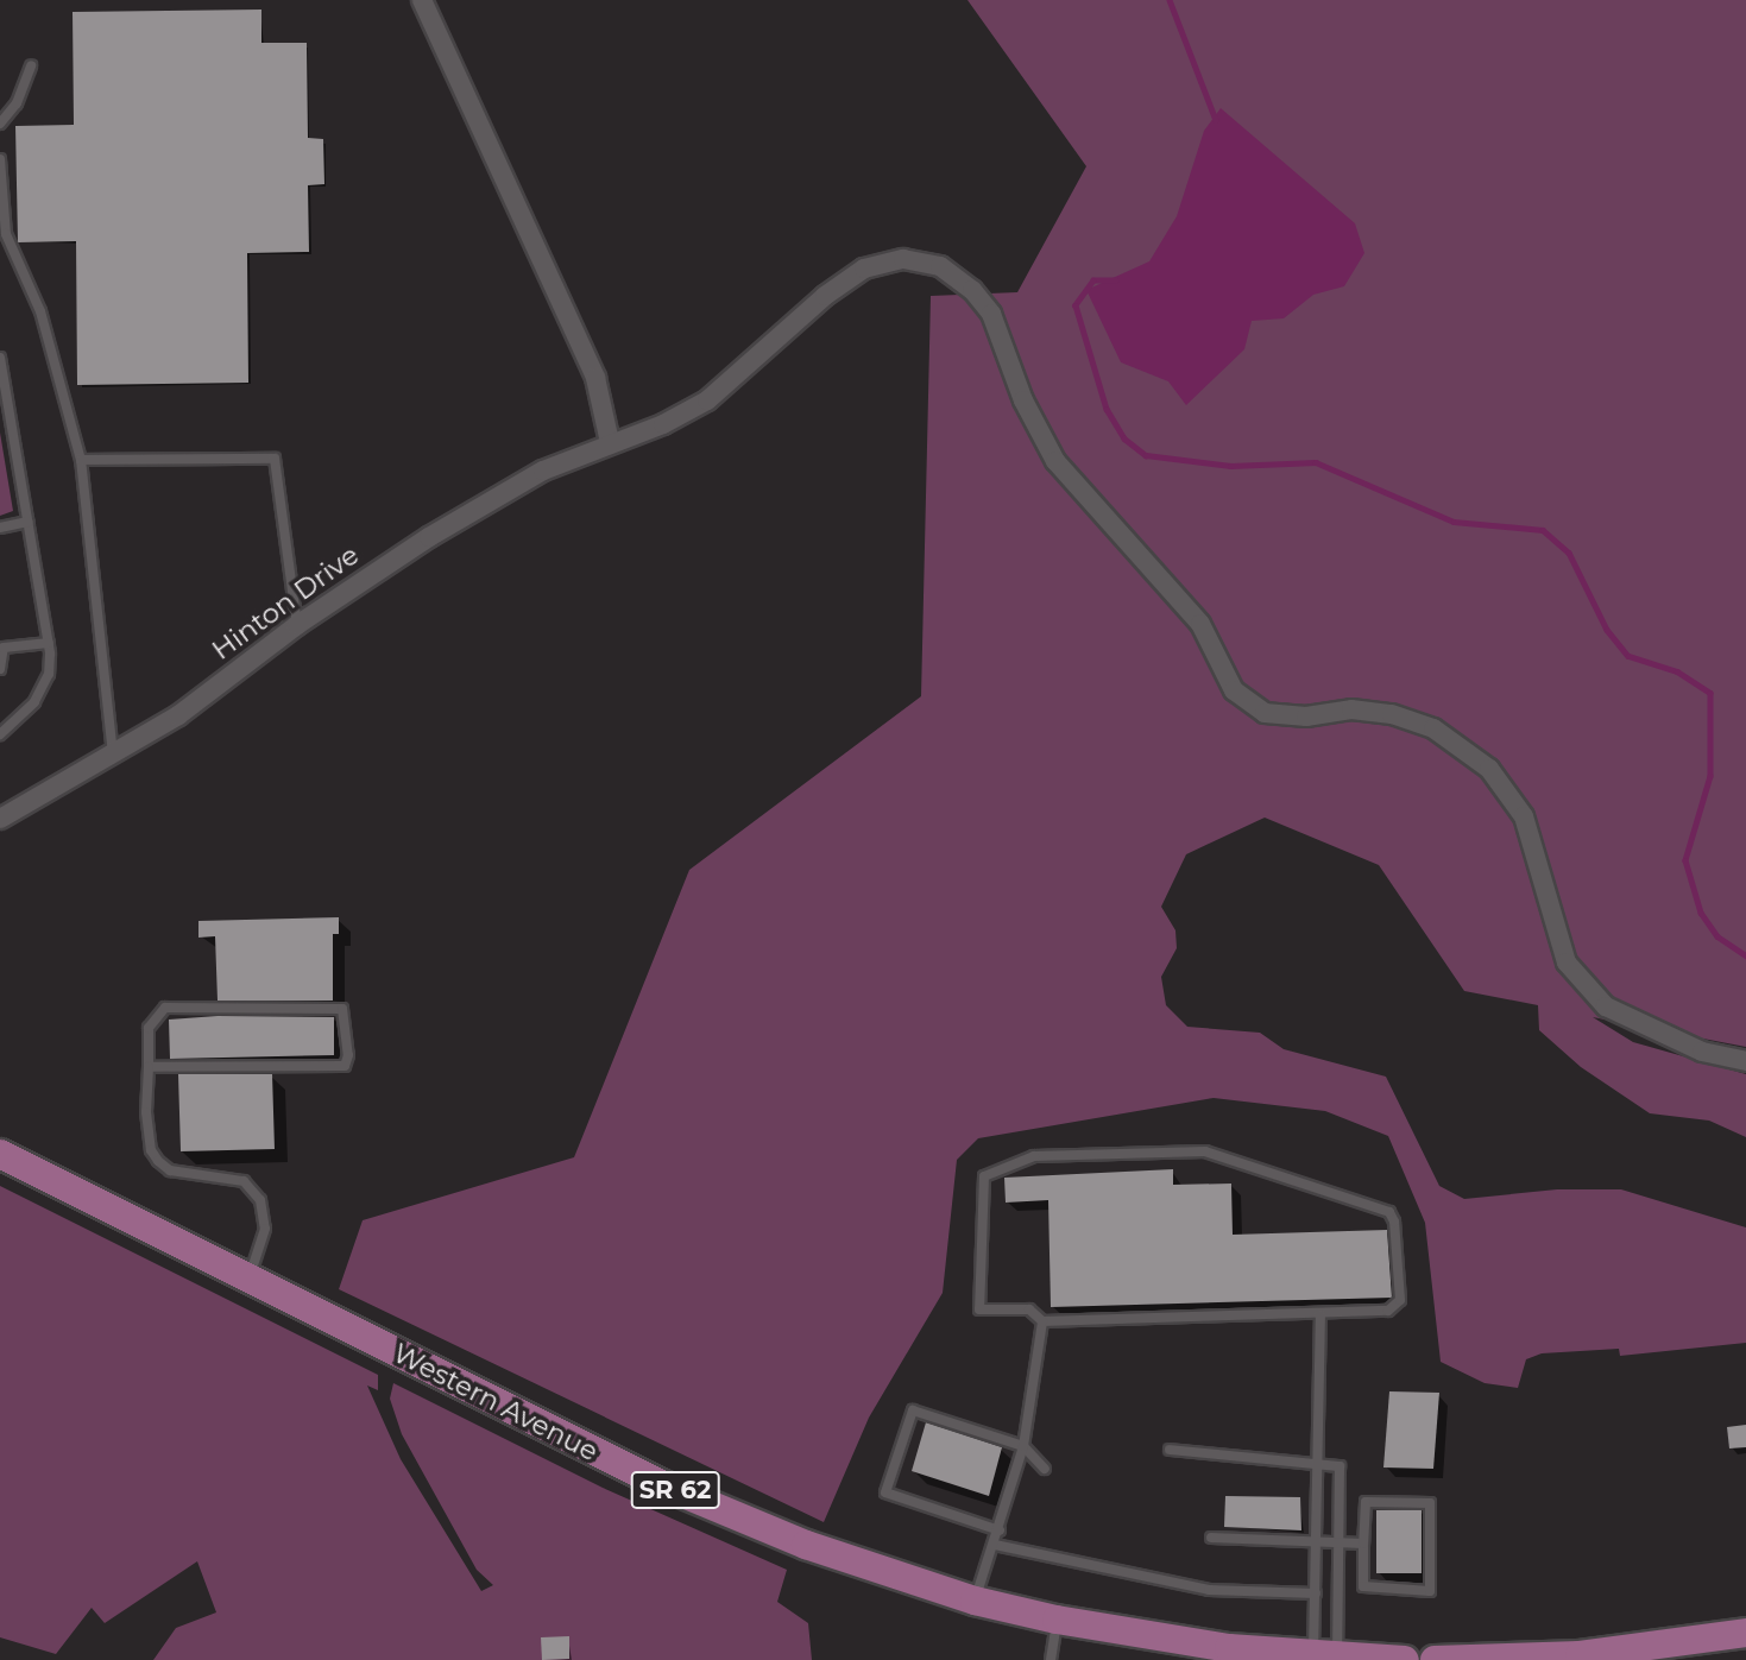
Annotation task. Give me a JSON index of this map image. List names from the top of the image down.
{
  "streets": {
    "main road": ["Western Avenue", "SR 62"],
    "street": ["Hinton Drive"]
  }
}
